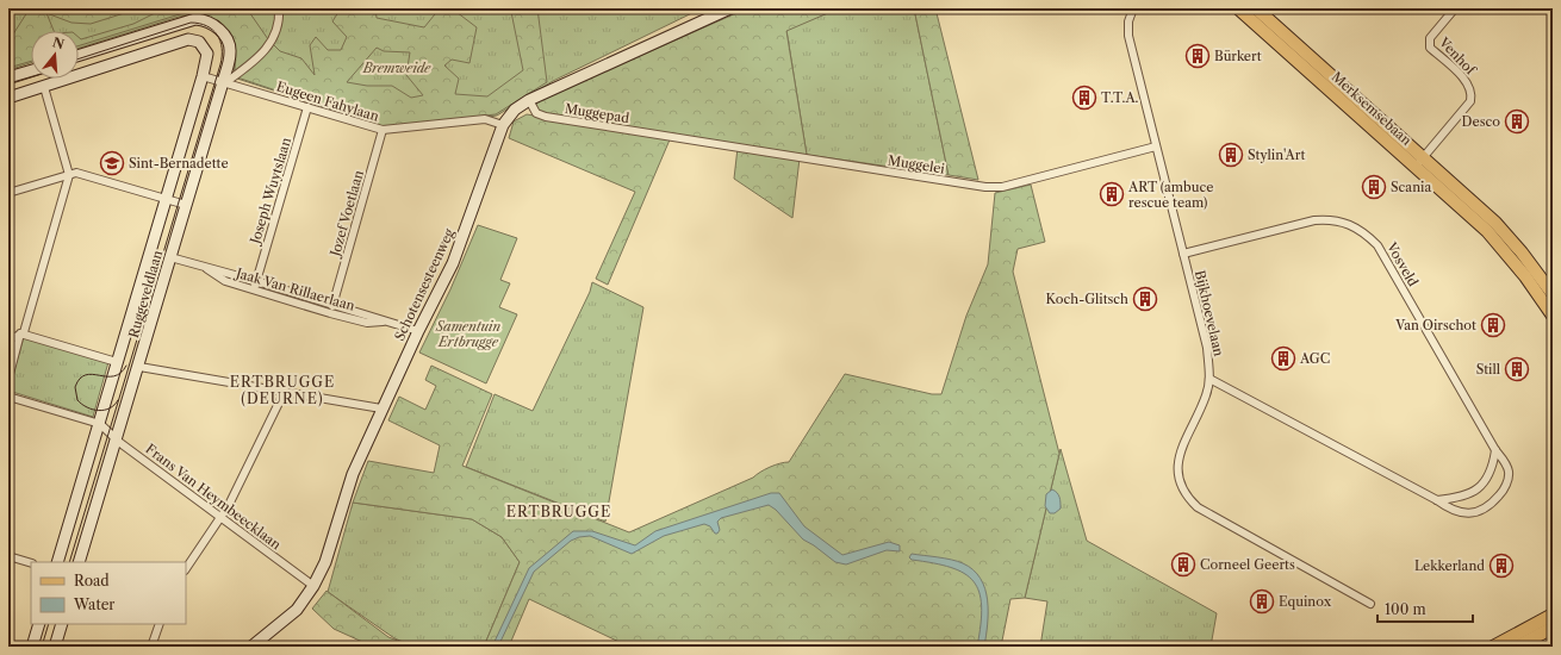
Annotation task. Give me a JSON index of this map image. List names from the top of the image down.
{
  "streets": {
    "main road": ["Merksemsebaan"],
    "street": [
      "Venhof",
      "Eugeen Fahylaan",
      "Muggepad",
      "Muggelei",
      "Joseph Wuytslaan",
      "Jozef Voetlaan",
      "Vosveld",
      "Schotensesteenweg",
      "Jaak Van Rillaerlaan",
      "Ruggeveldlaan",
      "Bijkhoevelaan",
      "Frans Van Heymbeecklaan"
    ]
  },
  "crossings": [
    ["Venhof", "Merksemsebaan"],
    ["Eugeen Fahylaan", "Joseph Wuytslaan"],
    ["Eugeen Fahylaan", "Jozef Voetlaan"],
    ["Eugeen Fahylaan", "Schotensesteenweg"],
    ["Eugeen Fahylaan", "Ruggeveldlaan"],
    ["Muggepad", "Muggelei"],
    ["Muggepad", "Schotensesteenweg"],
    ["Muggelei", "Bijkhoevelaan"],
    ["Joseph Wuytslaan", "Jaak Van Rillaerlaan"],
    ["Jozef Voetlaan", "Jaak Van Rillaerlaan"],
    ["Vosveld", "Bijkhoevelaan"],
    ["Schotensesteenweg", "Jaak Van Rillaerlaan"],
    ["Schotensesteenweg", "Frans Van Heymbeecklaan"],
    ["Jaak Van Rillaerlaan", "Ruggeveldlaan"],
    ["Ruggeveldlaan", "Frans Van Heymbeecklaan"]
  ],
  "districts": ["ERTBRUGGE (DEURNE)", "ERTBRUGGE"],
  "parks": ["Bremweide", "Samentuin Ertbrugge"],
  "places": {
    "building": [
      "Bürkert",
      "T.T.A.",
      "Desco",
      "Stylin'Art",
      "Scania",
      "ART (ambuce rescue team)",
      "Koch-Glitsch",
      "Van Oirschot",
      "AGC",
      "Still",
      "Corneel Geerts",
      "Lekkerland",
      "Equinox"
    ],
    "school or university": ["Sint-Bernadette"]
  },
  "legend": ["Road", "Water"],
  "scale_bar": "100 m",
  "north": "top"
}
